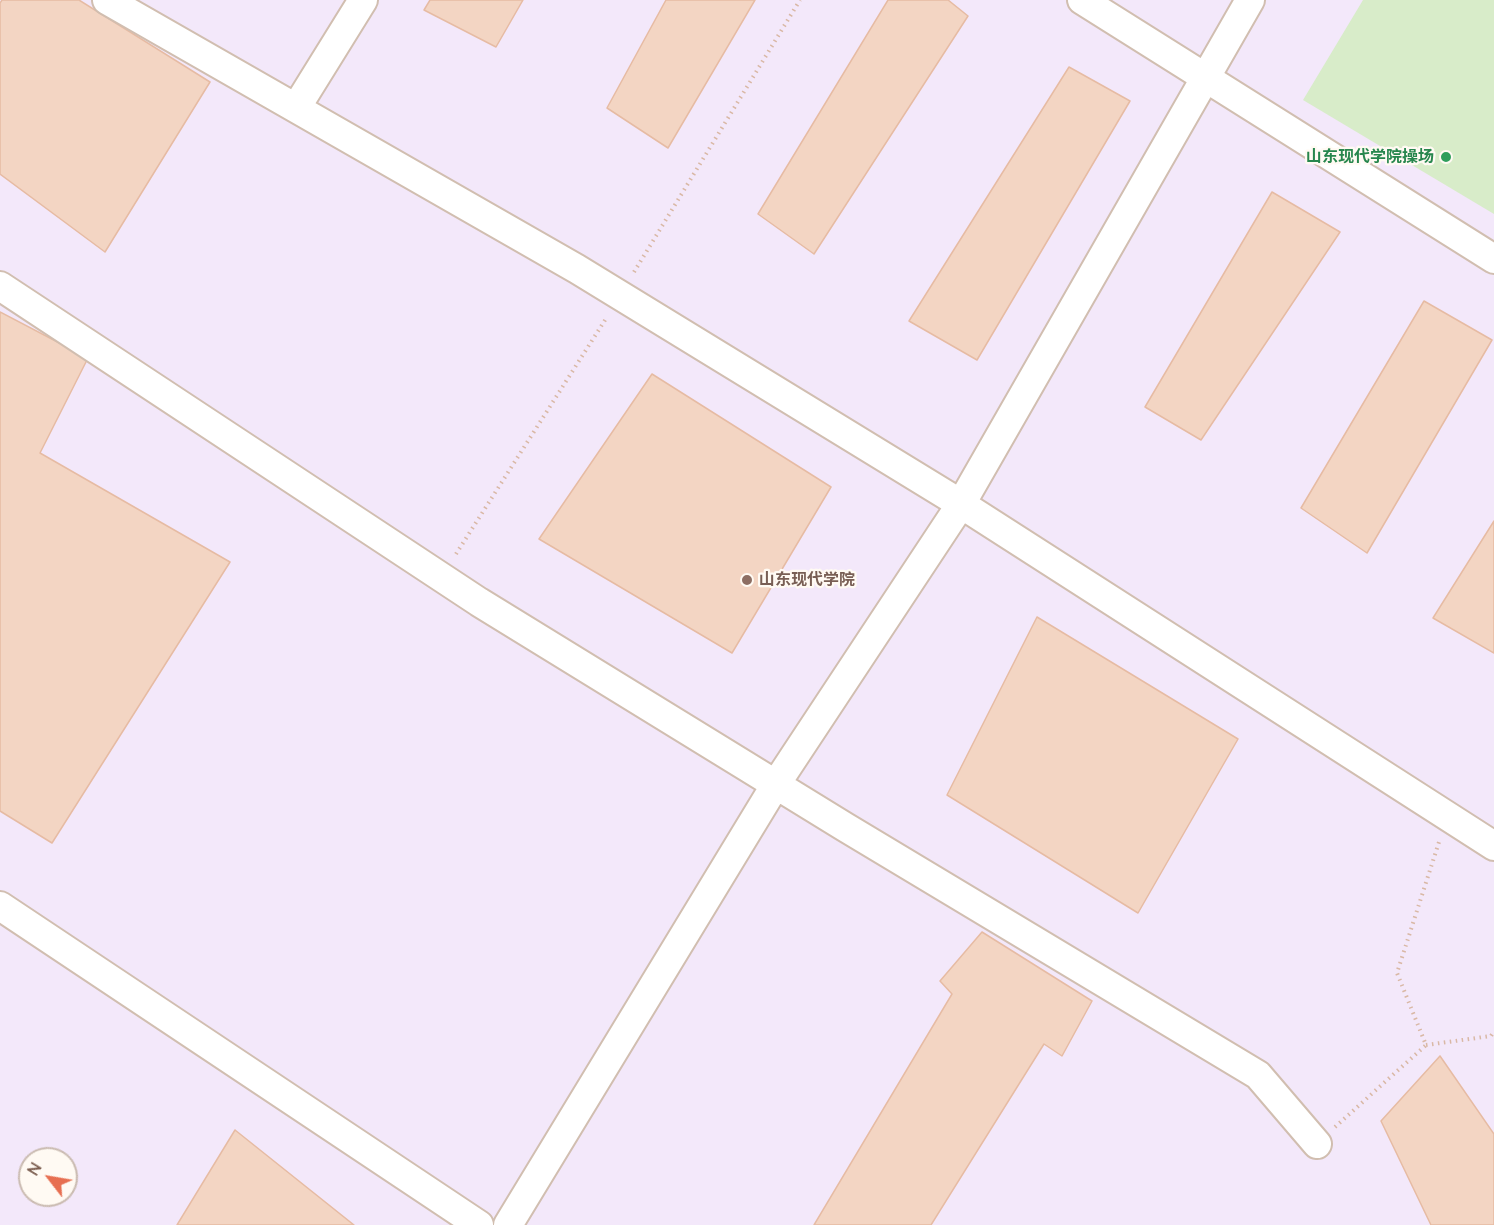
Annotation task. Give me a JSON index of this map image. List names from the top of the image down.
{
  "places": ["山东现代学院操场", "山东现代学院"],
  "north": "top left"
}
